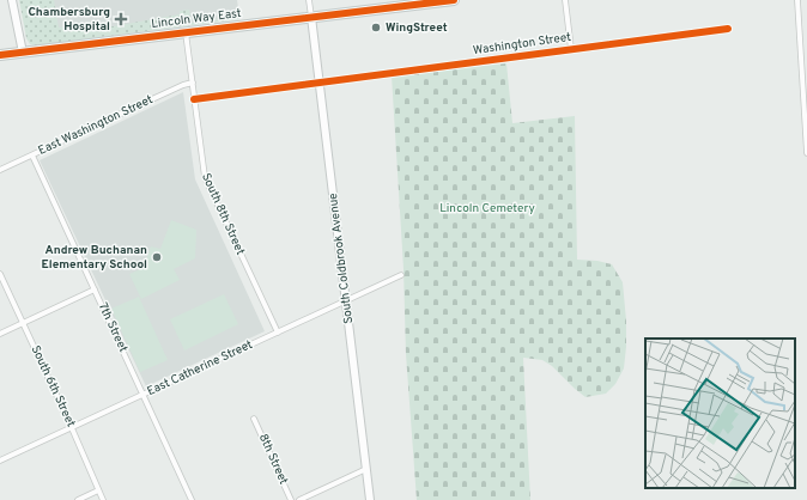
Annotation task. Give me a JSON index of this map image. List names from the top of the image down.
{
  "streets": {
    "highway": ["Lincoln Way East"],
    "street": [
      "Washington Street",
      "East Washington Street",
      "South 8th Street",
      "South Coldbrook Avenue",
      "7th Street",
      "East Catherine Street",
      "South 6th Street",
      "8th Street"
    ]
  },
  "crossings": [
    ["Lincoln Way East", "South 8th Street"],
    ["Lincoln Way East", "South Coldbrook Avenue"],
    ["Washington Street", "South 8th Street"],
    ["Washington Street", "South Coldbrook Avenue"],
    ["East Washington Street", "South 8th Street"],
    ["East Washington Street", "7th Street"],
    ["South 8th Street", "East Catherine Street"],
    ["South Coldbrook Avenue", "East Catherine Street"],
    ["7th Street", "East Catherine Street"],
    ["East Catherine Street", "South 6th Street"]
  ],
  "parks": ["Lincoln Cemetery"],
  "places": {
    "health": ["Chambersburg Hospital"],
    "other": ["WingStreet", "Andrew Buchanan Elementary School"]
  }
}
